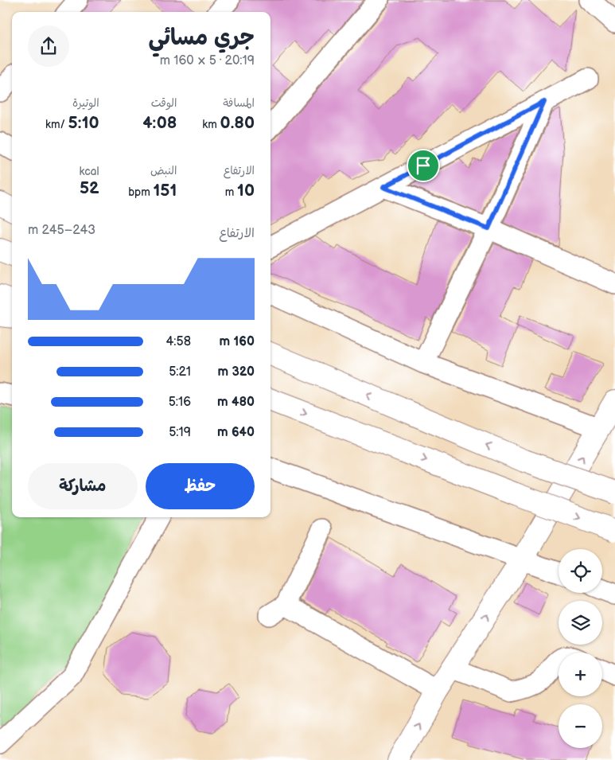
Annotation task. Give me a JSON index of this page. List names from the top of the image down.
{
  "page": {
    "heading": ["جري مسائي", "20:19 · 5 × 160 m"],
    "stats": [
      ["المسافة", "0.80 km"],
      ["الوقت", "4:08"],
      ["الوتيرة", "5:10 /km"],
      ["الارتفاع", "10 m"],
      ["النبض", "151 bpm"],
      ["kcal", "52"]
    ],
    "chart": ["الارتفاع", "243–245 m"],
    "list": [
      {
        "name": "160 m",
        "note": "4:58"
      },
      {
        "name": "320 m",
        "note": "5:21"
      },
      {
        "name": "480 m",
        "note": "5:16"
      },
      {
        "name": "640 m",
        "note": "5:19"
      }
    ],
    "buttons": ["حفظ", "مشاركة"],
    "map_buttons": ["+", "−"]
  }
}
